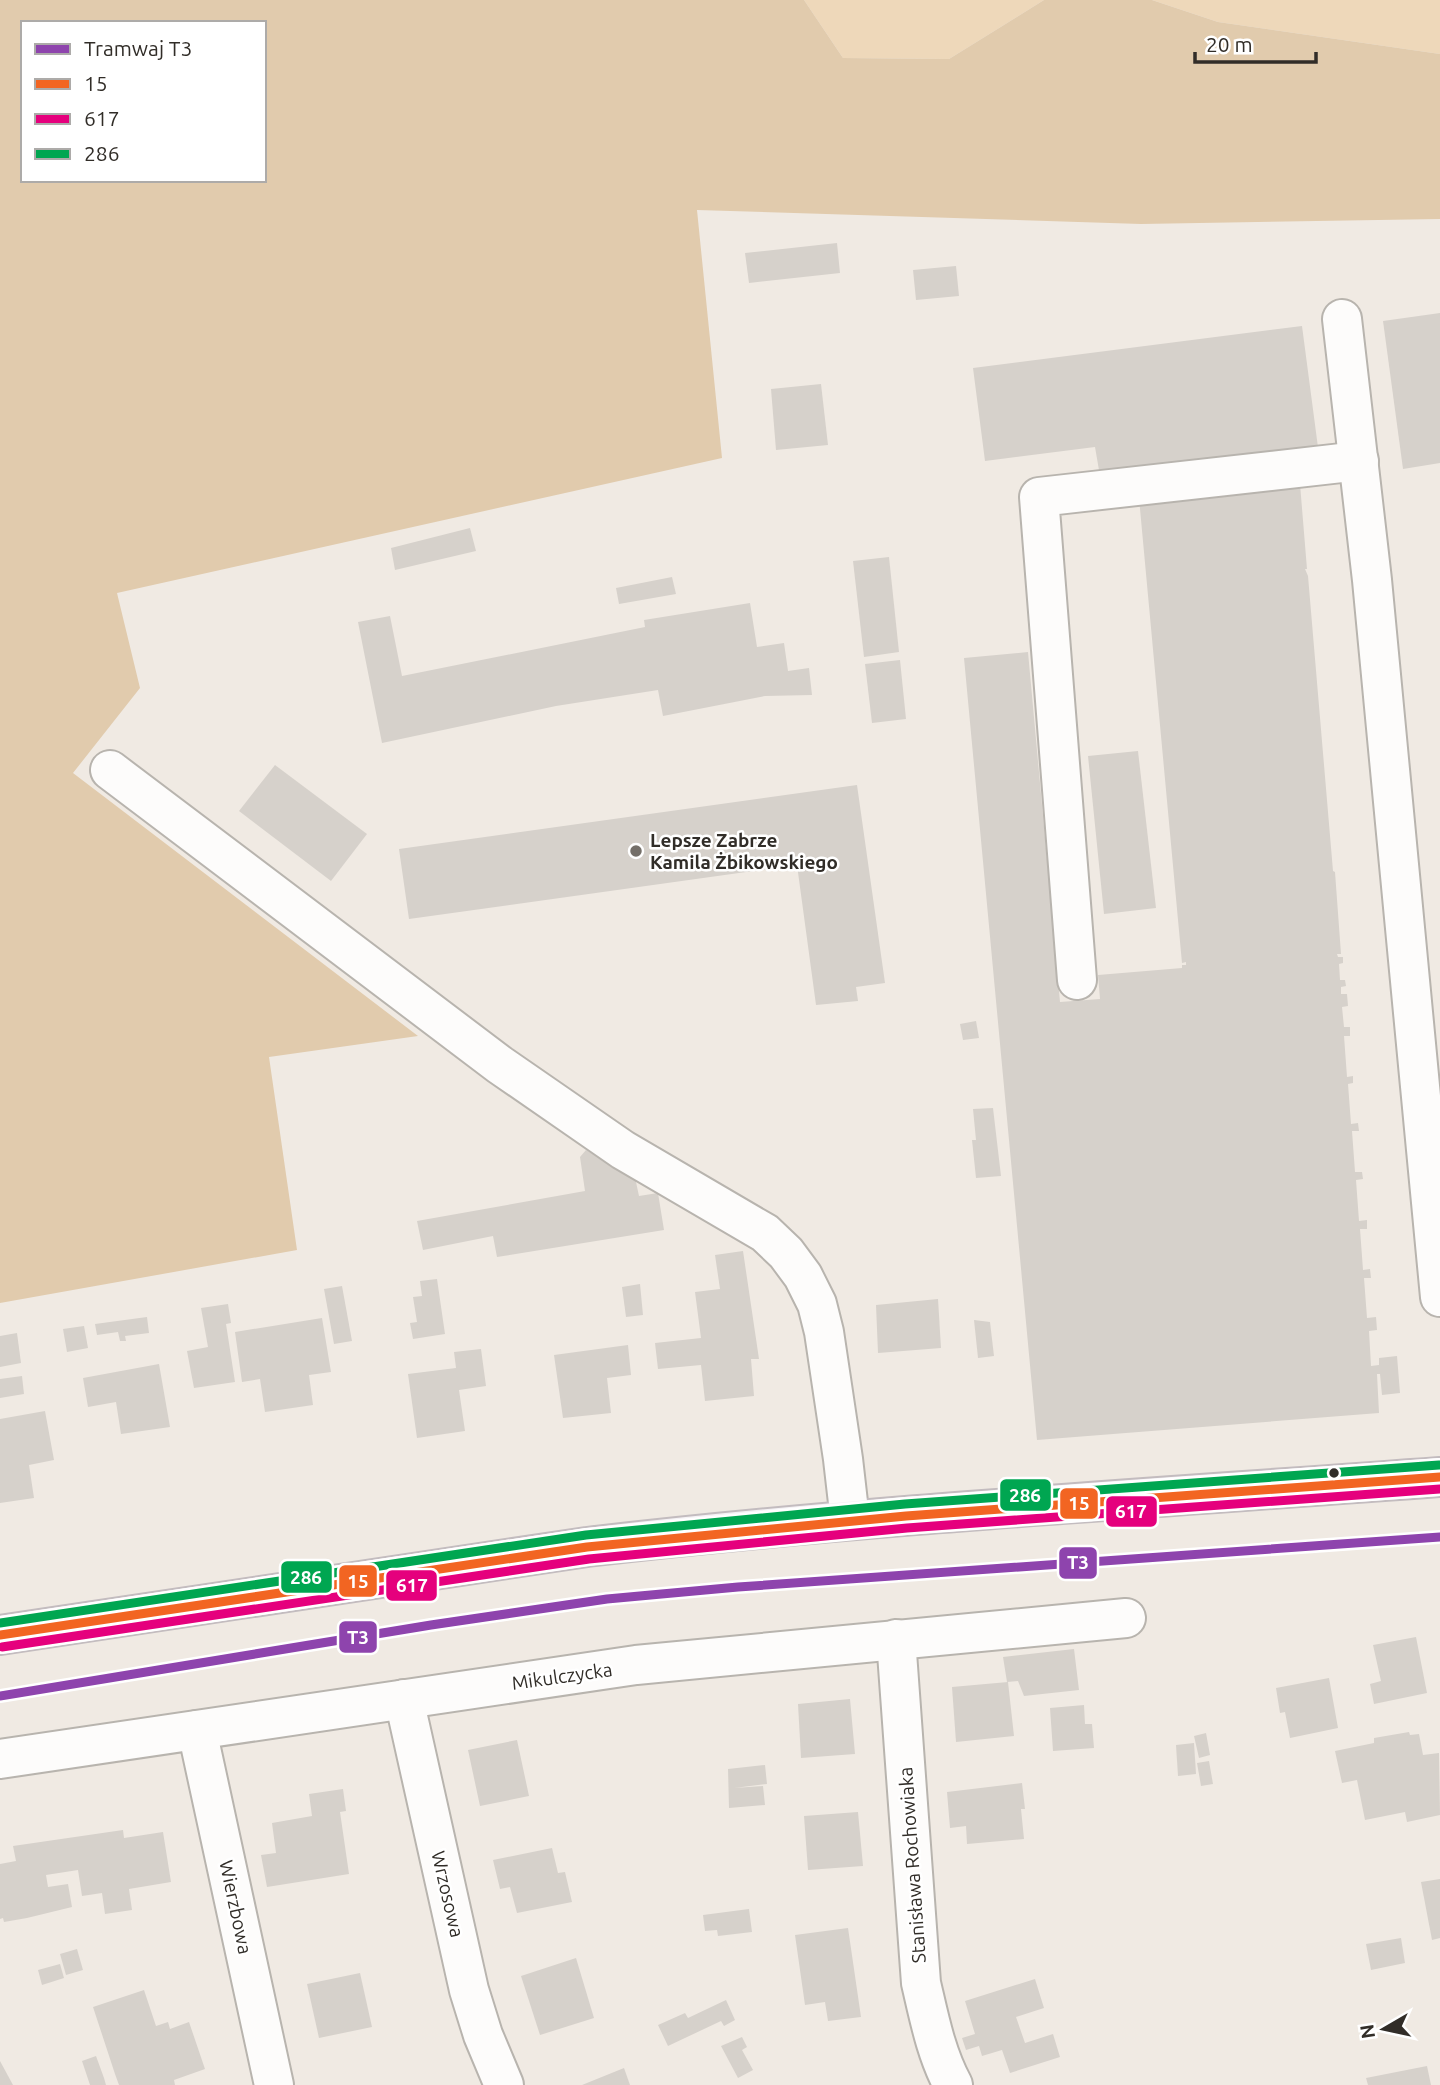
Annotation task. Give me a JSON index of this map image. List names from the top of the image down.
{
  "streets": {
    "street": [
      "Mikulczycka",
      "Stanisława Rochowiaka",
      "Wrzosowa",
      "Wierzbowa"
    ]
  },
  "crossings": [
    ["Mikulczycka", "Stanisława Rochowiaka"],
    ["Mikulczycka", "Wrzosowa"],
    ["Mikulczycka", "Wierzbowa"]
  ],
  "places": ["Lepsze Zabrze Kamila Żbikowskiego"],
  "lines": [
    "transit line 286",
    "transit line 15",
    "transit line 617",
    "tram line T3"
  ],
  "legend": [
    "Tramwaj T3",
    "15",
    "617",
    "286"
  ],
  "scale_bar": "20 m",
  "north": "left"
}
